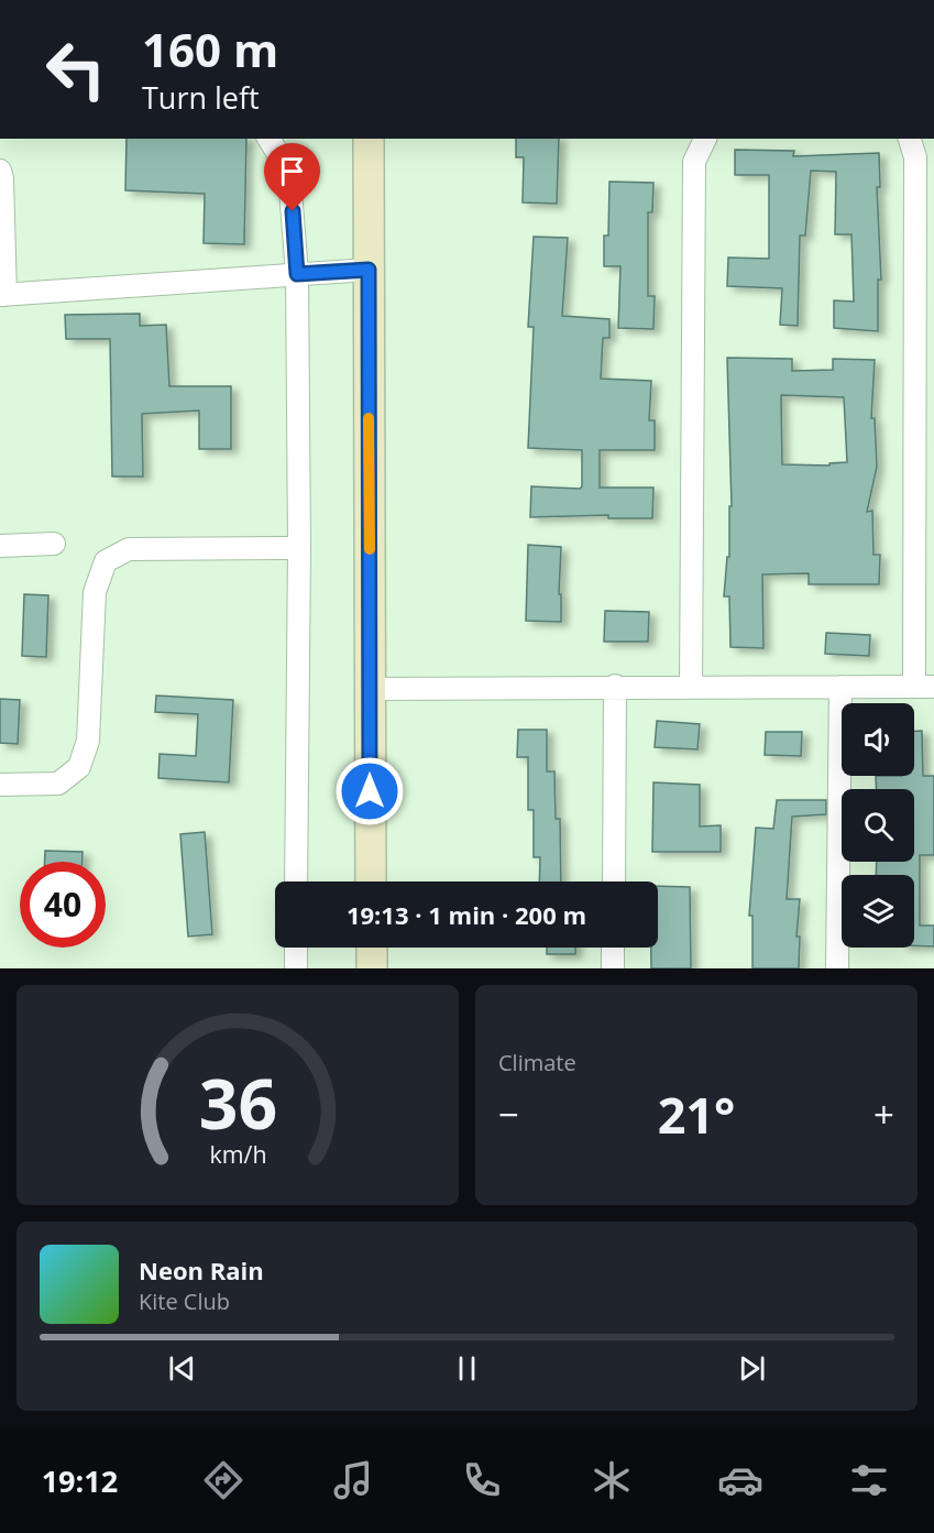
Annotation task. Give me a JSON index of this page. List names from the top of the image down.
{
  "page": {
    "turn": ["160 m", "Turn left"],
    "limit": "40",
    "trip": "19:13 · 1 min · 200 m",
    "tile": "Climate",
    "heat": ["−", "21°", "+"],
    "song": ["Neon Rain", "Kite Club"],
    "tabs": "19:12",
    "gauge": ["36", "km/h"]
  }
}
